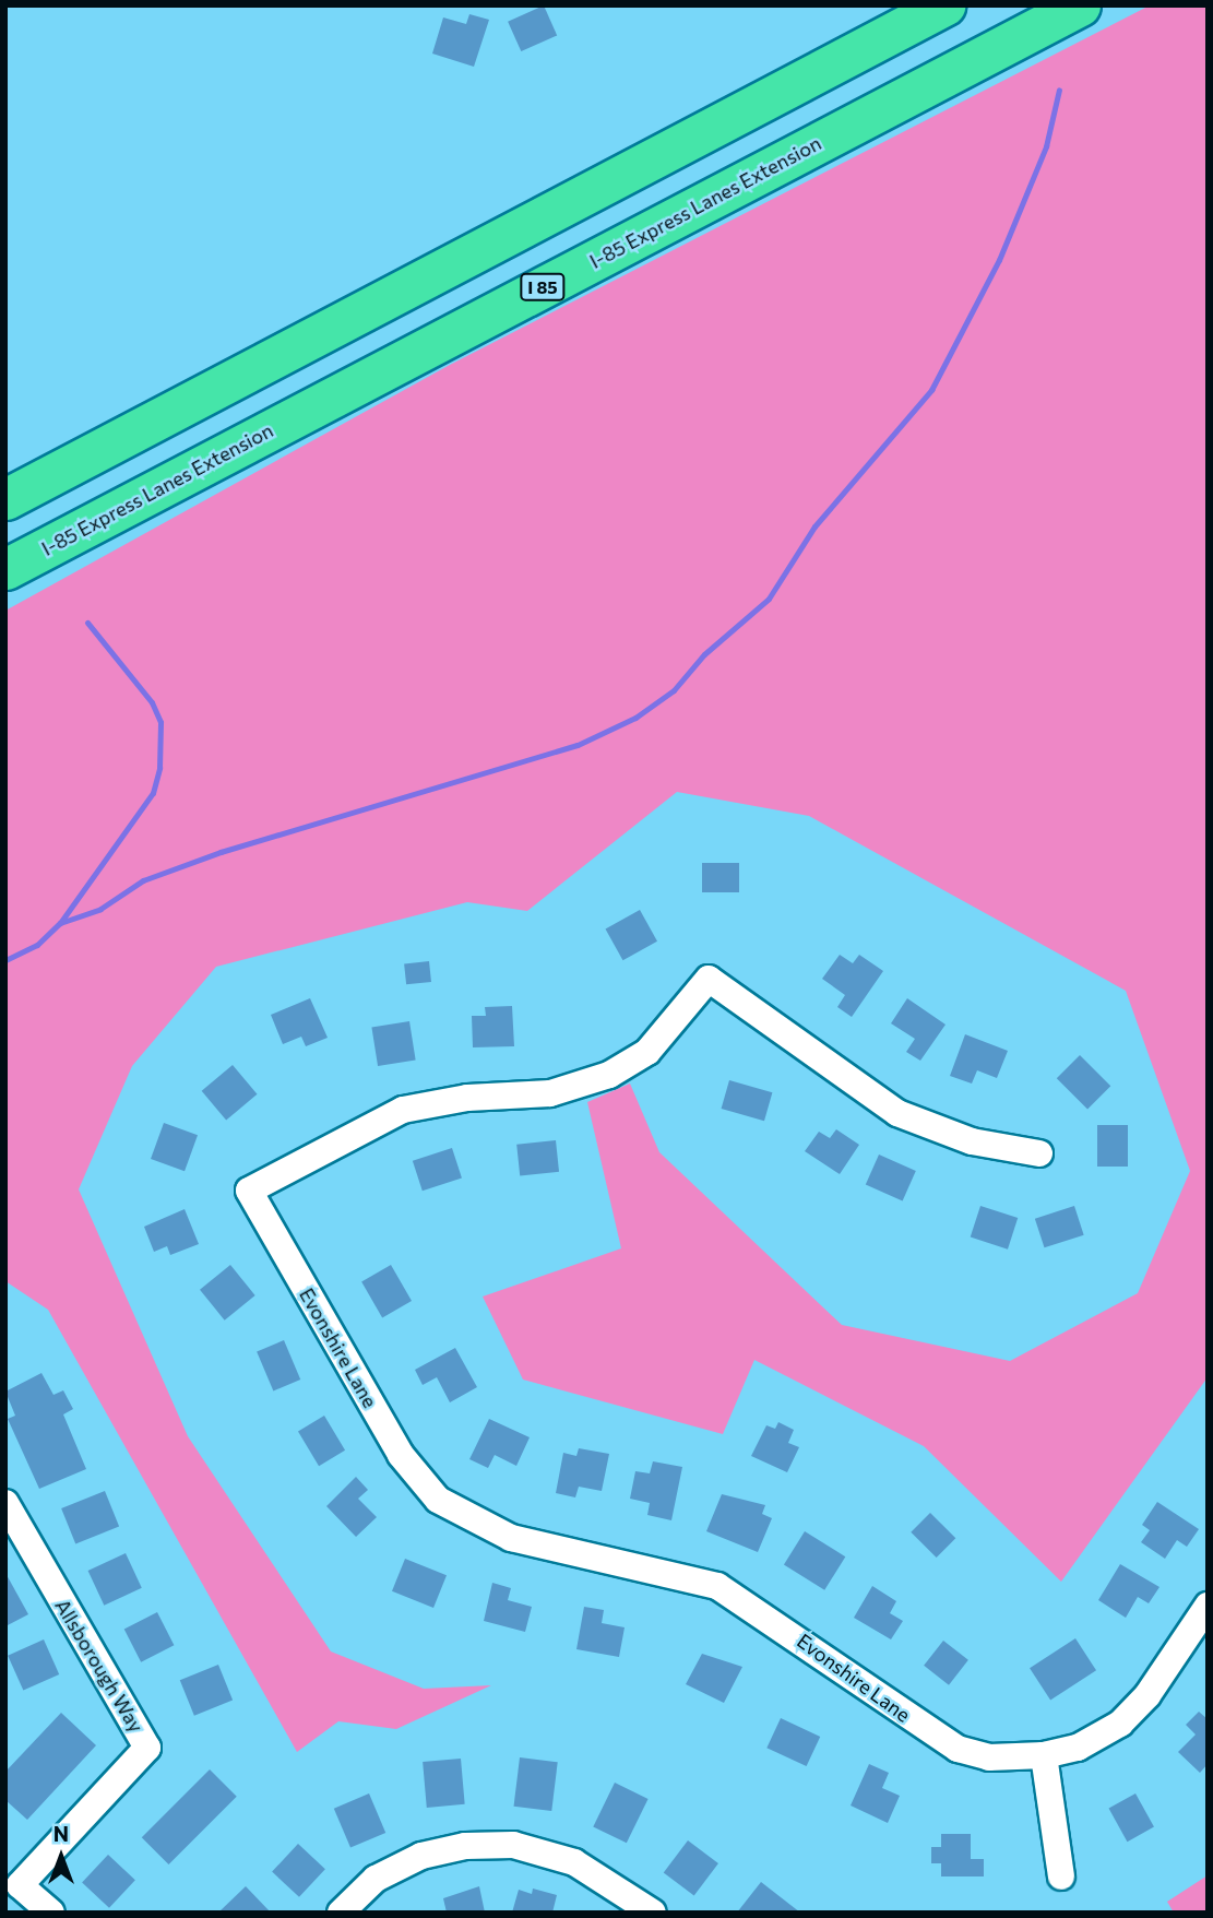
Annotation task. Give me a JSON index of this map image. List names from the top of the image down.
{
  "streets": {
    "highway": ["I-85 Express Lanes Extension", "I 85"],
    "street": ["Evonshire Lane", "Allsborough Way"]
  },
  "north": "top"
}
